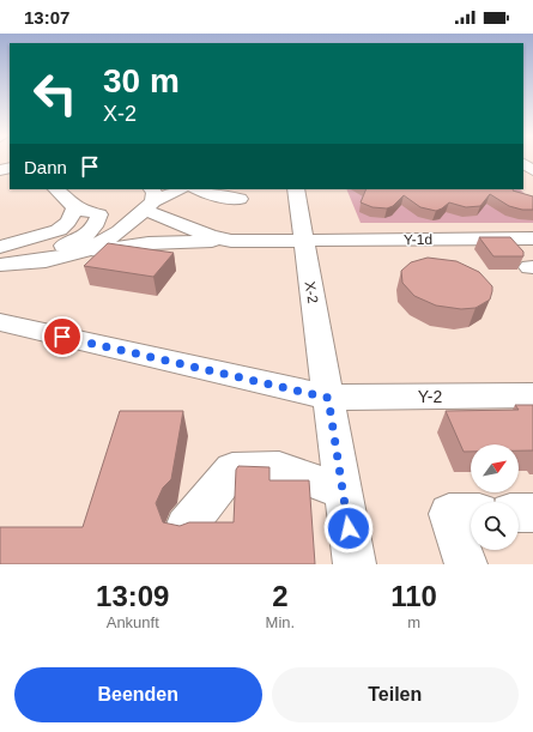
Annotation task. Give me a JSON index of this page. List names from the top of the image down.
{
  "streets": {
    "street": ["Y-1d", "X-2", "Y-2"]
  },
  "crossings": [
    ["Y-1d", "X-2"],
    ["X-2", "Y-2"]
  ],
  "north": "top right",
  "page": {
    "status": "13:07",
    "turn": ["30 m", "X-2"],
    "then": "Dann",
    "eta": [
      "13:09",
      "Ankunft",
      "2",
      "Min.",
      "110",
      "m"
    ],
    "buttons": ["Beenden", "Teilen"]
  }
}
